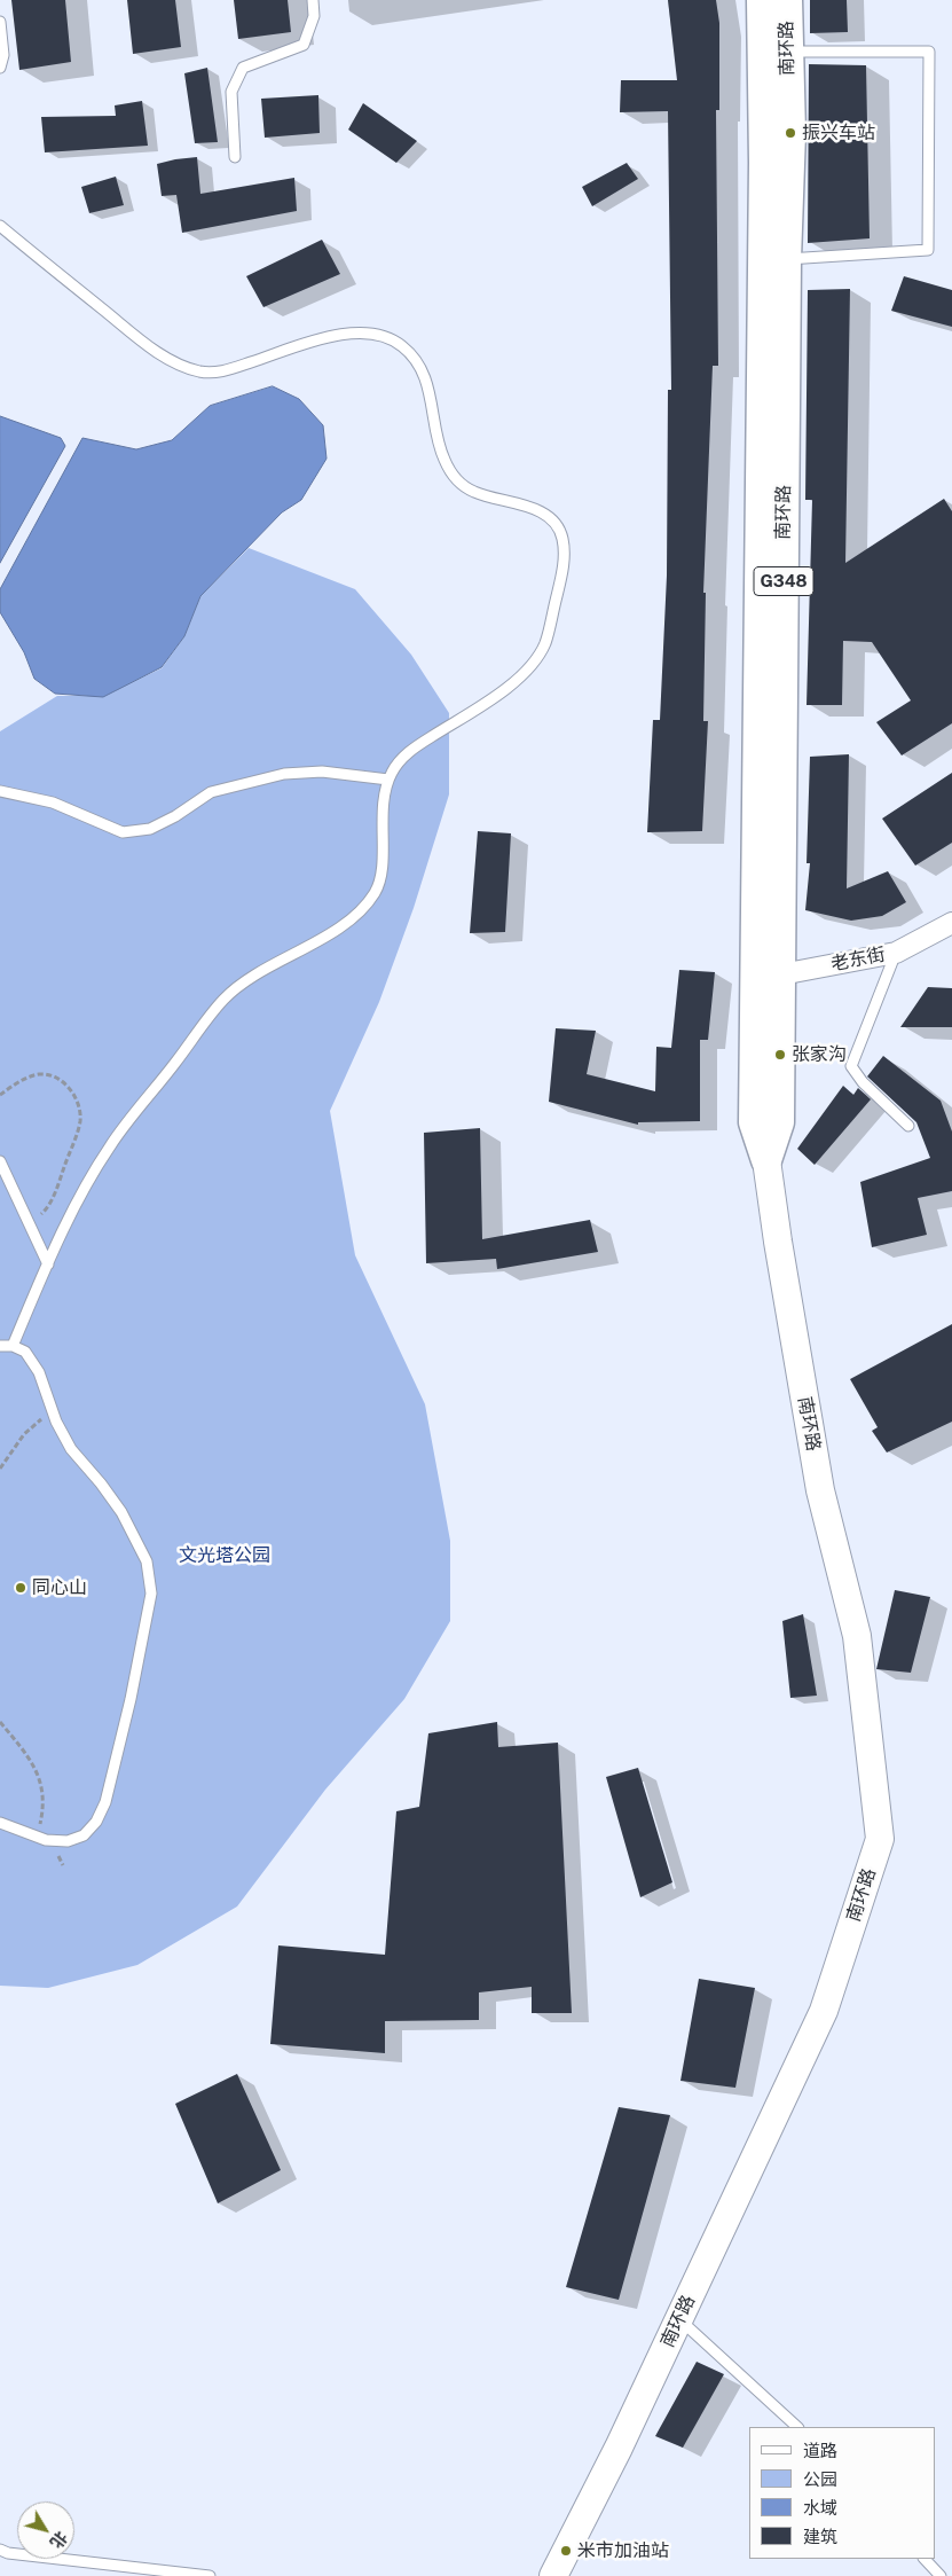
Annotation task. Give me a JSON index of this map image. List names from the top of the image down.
{
  "streets": {
    "main road": ["南环路", "G348"],
    "street": ["老东街"]
  },
  "crossings": [
    ["南环路", "老东街"]
  ],
  "parks": ["文光塔公园"],
  "places": [
    "振兴车站",
    "张家沟",
    "同心山",
    "米市加油站"
  ],
  "legend": [
    "道路",
    "公园",
    "水域",
    "建筑"
  ],
  "north": "bottom right"
}
